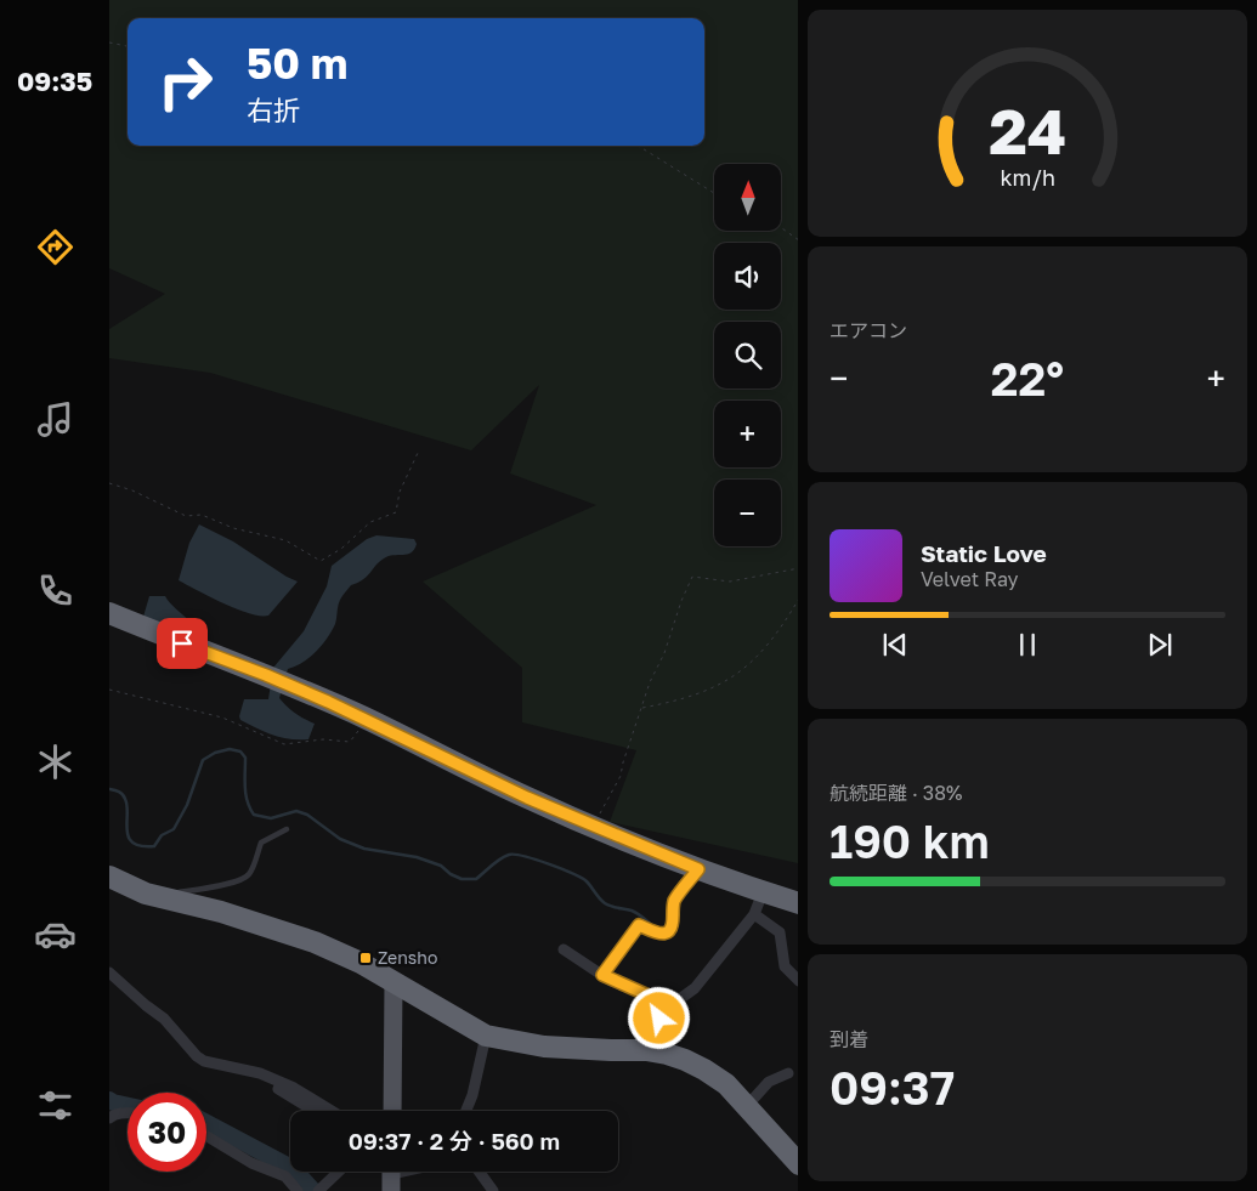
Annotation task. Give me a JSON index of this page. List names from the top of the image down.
{
  "places": {
    "transit": ["Zensho"]
  },
  "north": "top",
  "page": {
    "tabs": "09:35",
    "turn": ["50 m", "右折"],
    "map_buttons": ["+", "−"],
    "tile": [
      "エアコン",
      ["航続距離 · 38%", "190 km"],
      ["到着", "09:37"]
    ],
    "heat": ["−", "22°", "+"],
    "song": ["Static Love", "Velvet Ray"],
    "limit": "30",
    "trip": "09:37 · 2 分 · 560 m",
    "gauge": ["24", "km/h"]
  }
}
